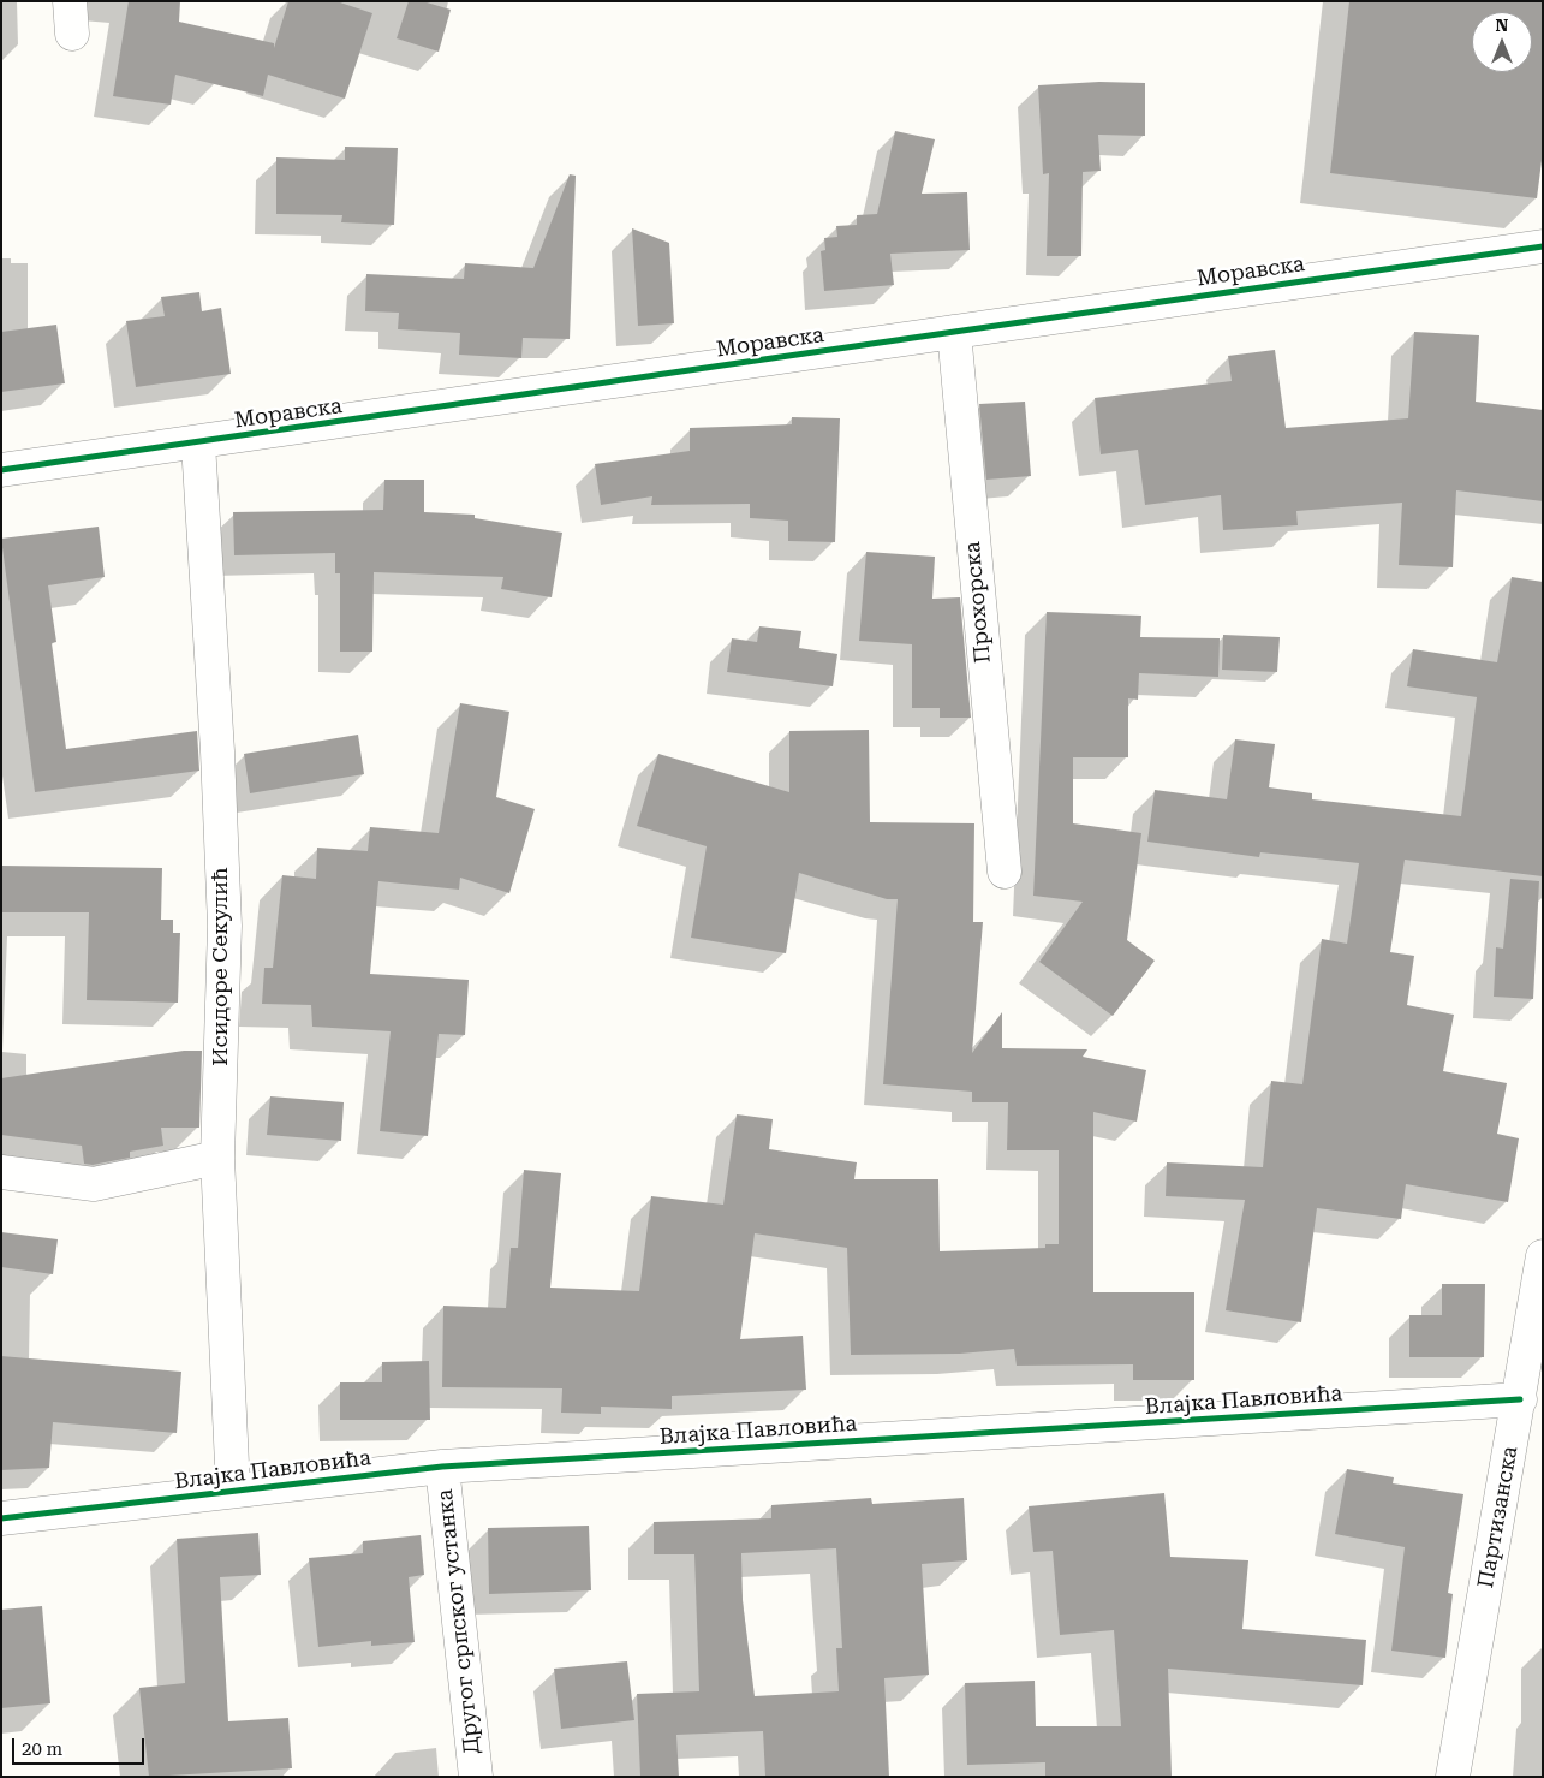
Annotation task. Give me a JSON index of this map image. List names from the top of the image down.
{
  "streets": {
    "street": [
      "Моравска",
      "Прохорска",
      "Исидоре Секулић",
      "Влајка Павловића",
      "Партизанска",
      "Другог српског устанка"
    ]
  },
  "crossings": [
    ["Моравска", "Прохорска"],
    ["Моравска", "Исидоре Секулић"],
    ["Исидоре Секулић", "Влајка Павловића"],
    ["Влајка Павловића", "Партизанска"],
    ["Влајка Павловића", "Другог српског устанка"]
  ],
  "scale_bar": "20 m",
  "north": "top"
}
